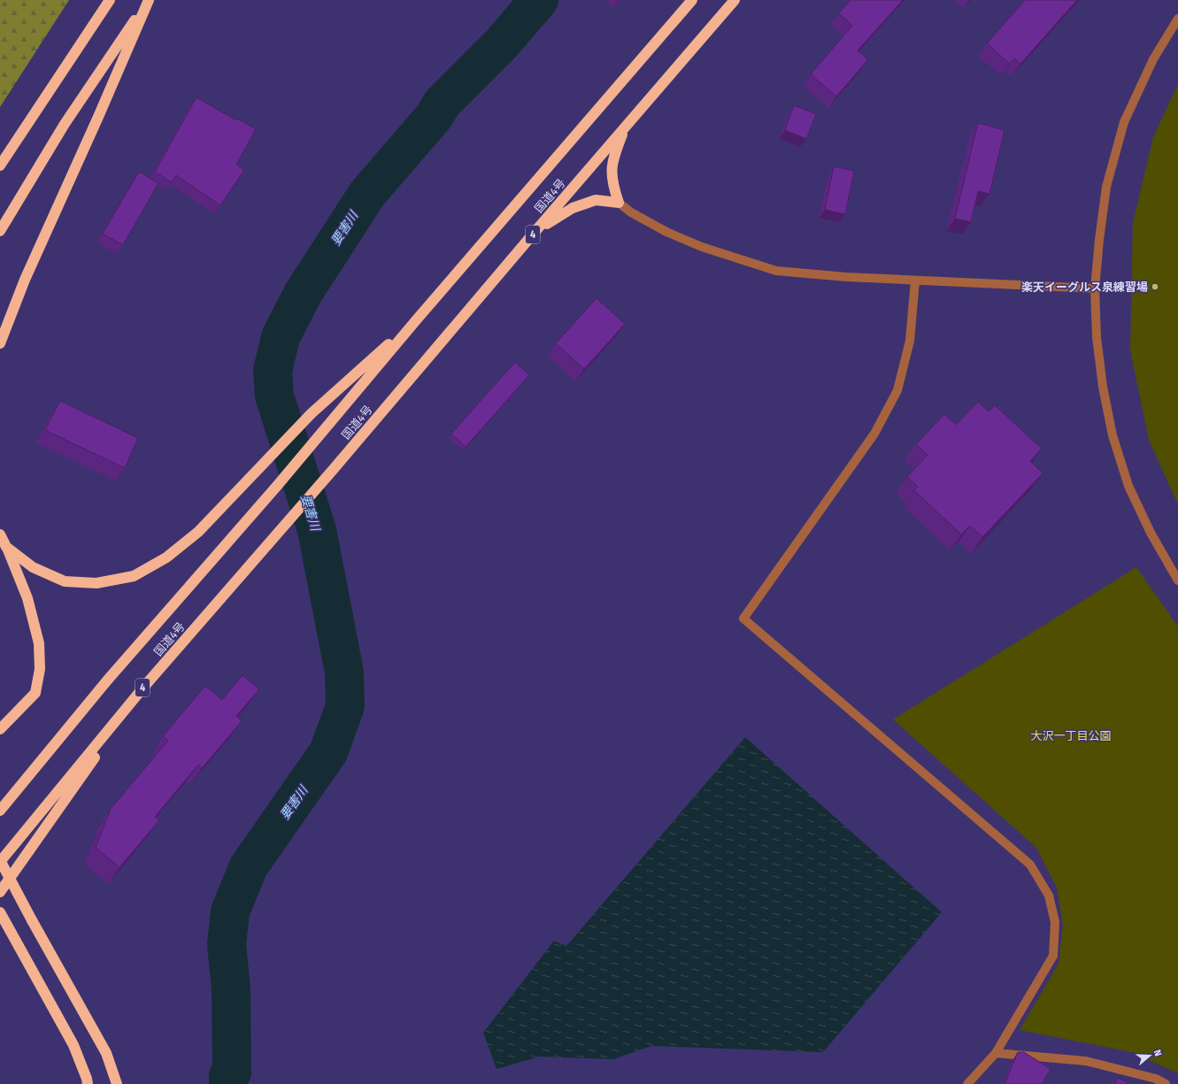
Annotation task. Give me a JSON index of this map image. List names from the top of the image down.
{
  "streets": {
    "highway": ["国道4号", "4"]
  },
  "water": ["要害川"],
  "parks": ["大沢一丁目公園"],
  "places": ["楽天イーグルス泉練習場"],
  "north": "right"
}
